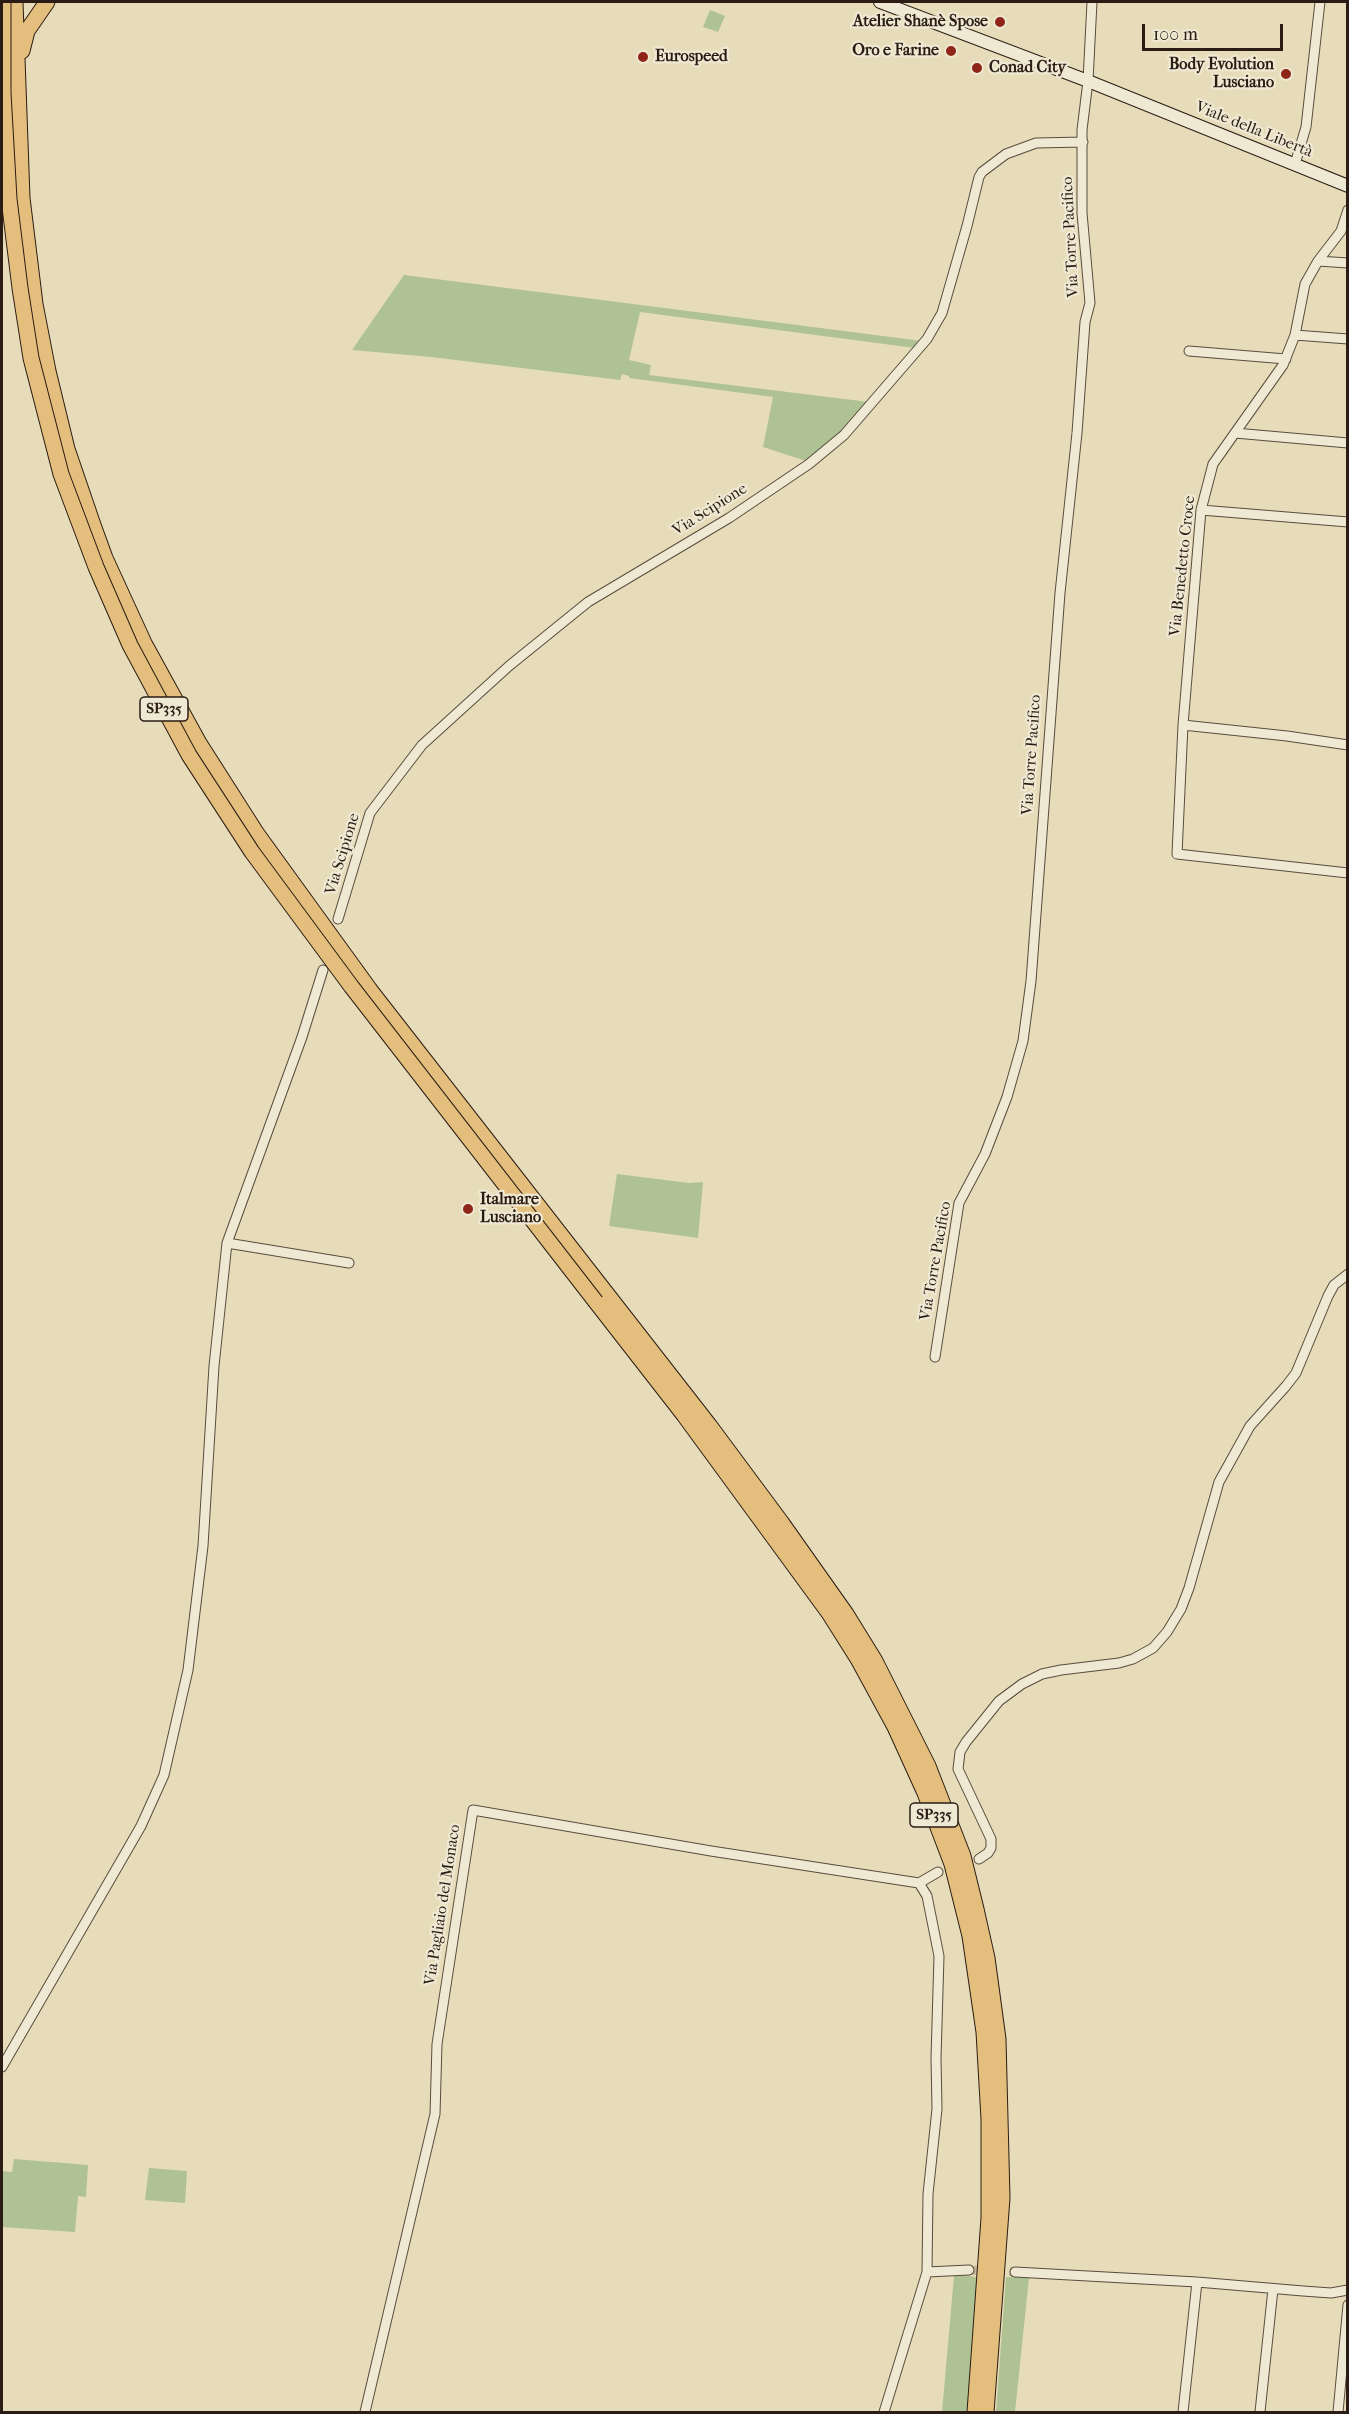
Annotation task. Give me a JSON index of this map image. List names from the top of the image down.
{
  "streets": {
    "highway": ["SP335"],
    "main road": ["Viale della Libertà"],
    "street": [
      "Via Torre Pacifico",
      "Via Scipione",
      "Via Benedetto Croce",
      "Via Pagliaio del Monaco"
    ]
  },
  "crossings": [
    ["Viale della Libertà", "Via Torre Pacifico"],
    ["Via Torre Pacifico", "Via Scipione"]
  ],
  "places": [
    "Atelier Shanè Spose",
    "Oro e Farine",
    "Eurospeed",
    "Conad City",
    "Body Evolution Lusciano",
    "Italmare Lusciano"
  ],
  "scale_bar": "100 m"
}
